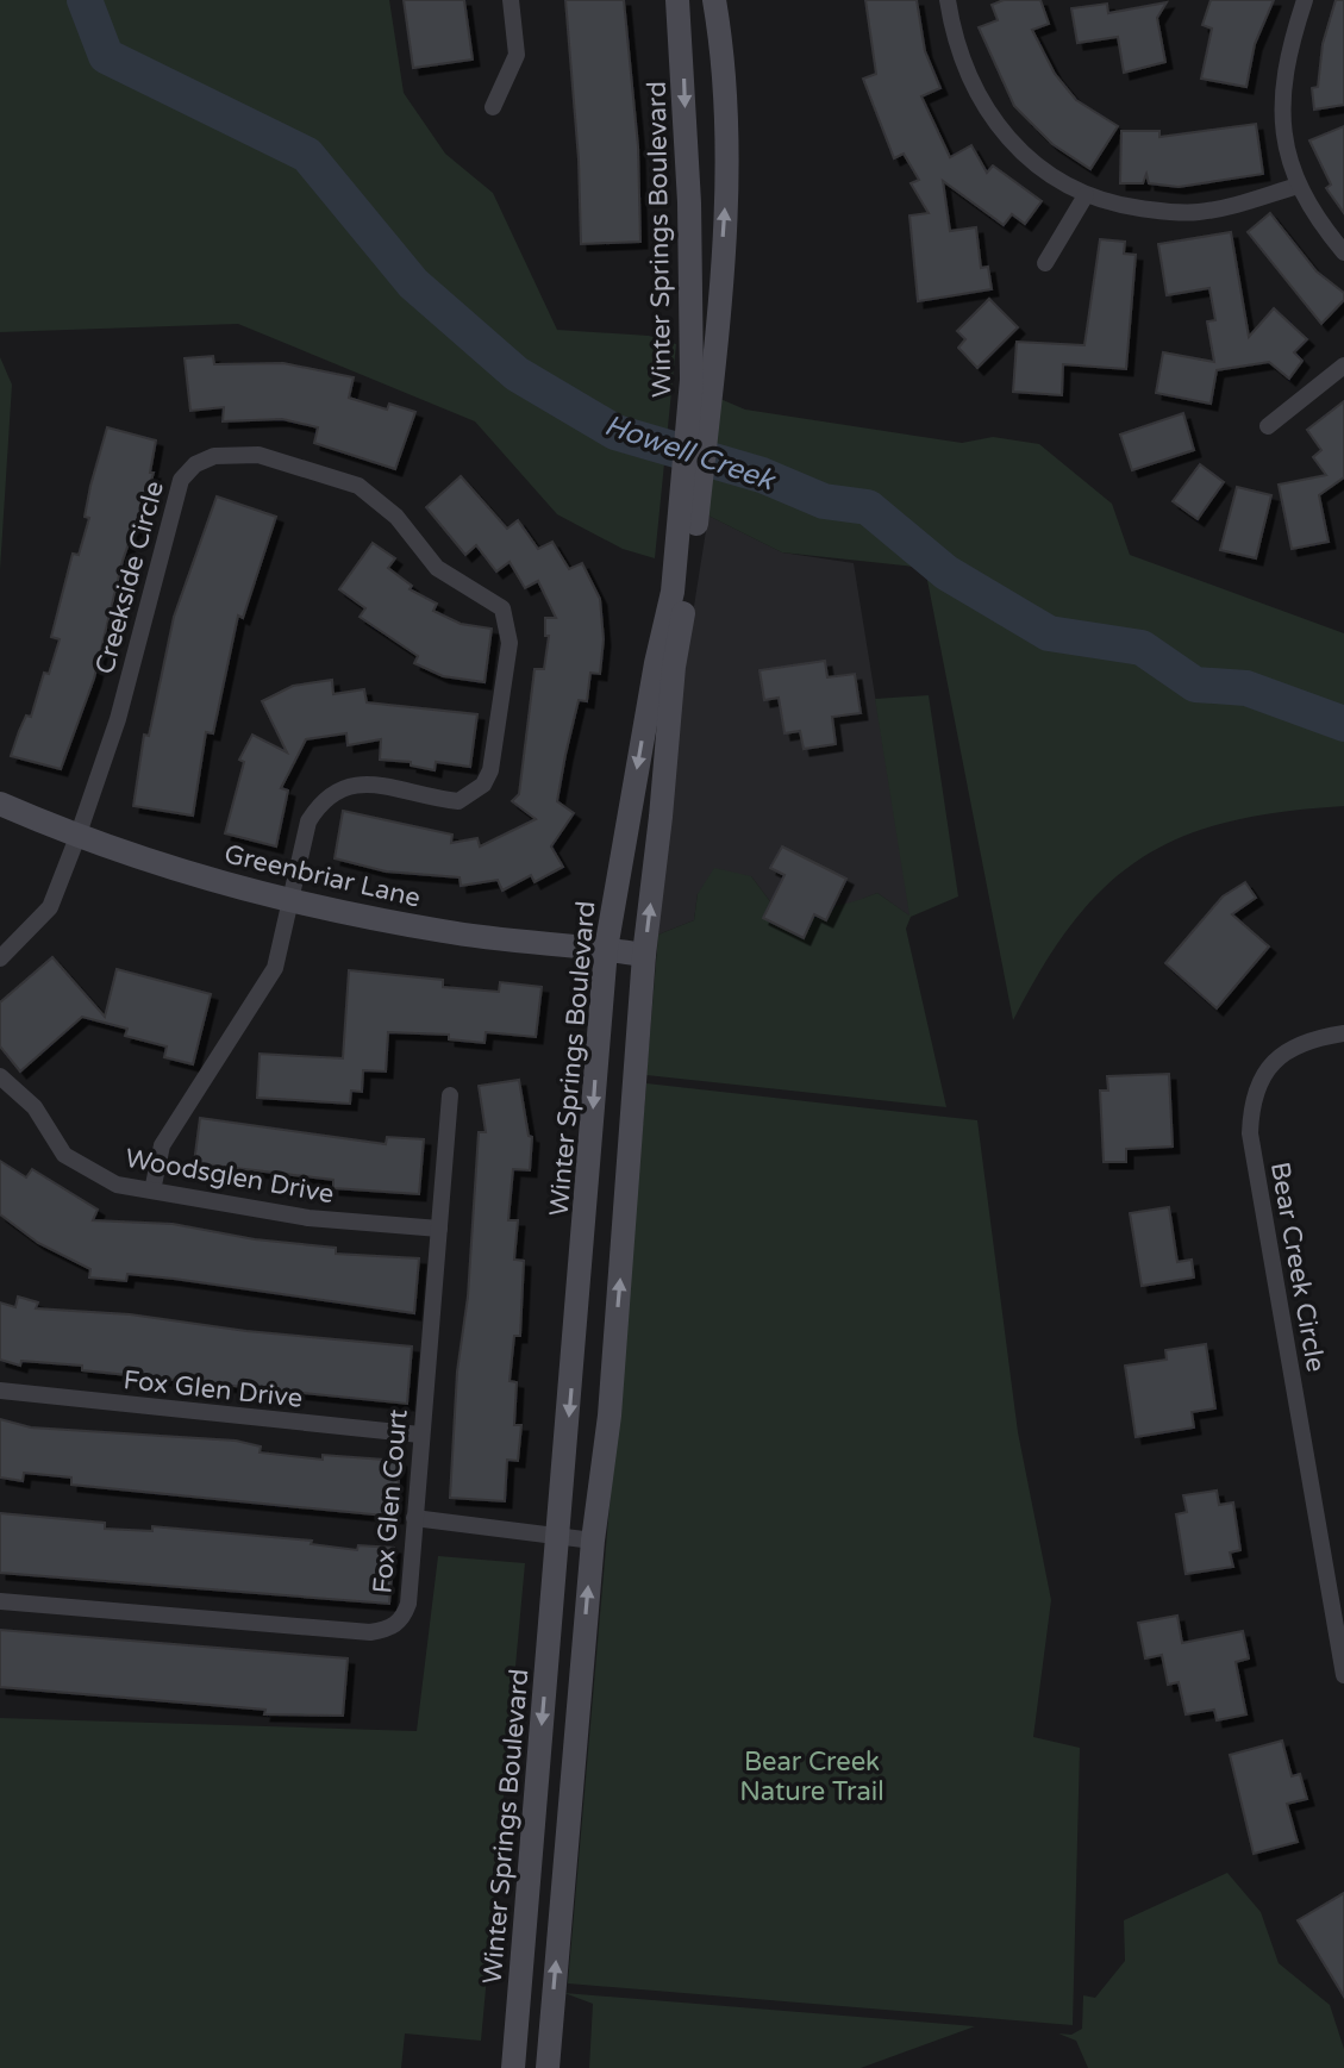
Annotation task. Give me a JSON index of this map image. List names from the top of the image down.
{
  "streets": {
    "street": [
      "Winter Springs Boulevard",
      "Creekside Circle",
      "Greenbriar Lane",
      "Woodsglen Drive",
      "Bear Creek Circle",
      "Fox Glen Drive",
      "Fox Glen Court"
    ]
  },
  "crossings": [
    ["Winter Springs Boulevard", "Greenbriar Lane"],
    ["Creekside Circle", "Greenbriar Lane"],
    ["Creekside Circle", "Woodsglen Drive"],
    ["Woodsglen Drive", "Fox Glen Court"],
    ["Fox Glen Drive", "Fox Glen Court"]
  ],
  "water": ["Howell Creek"],
  "parks": ["Bear Creek Nature Trail"]
}
